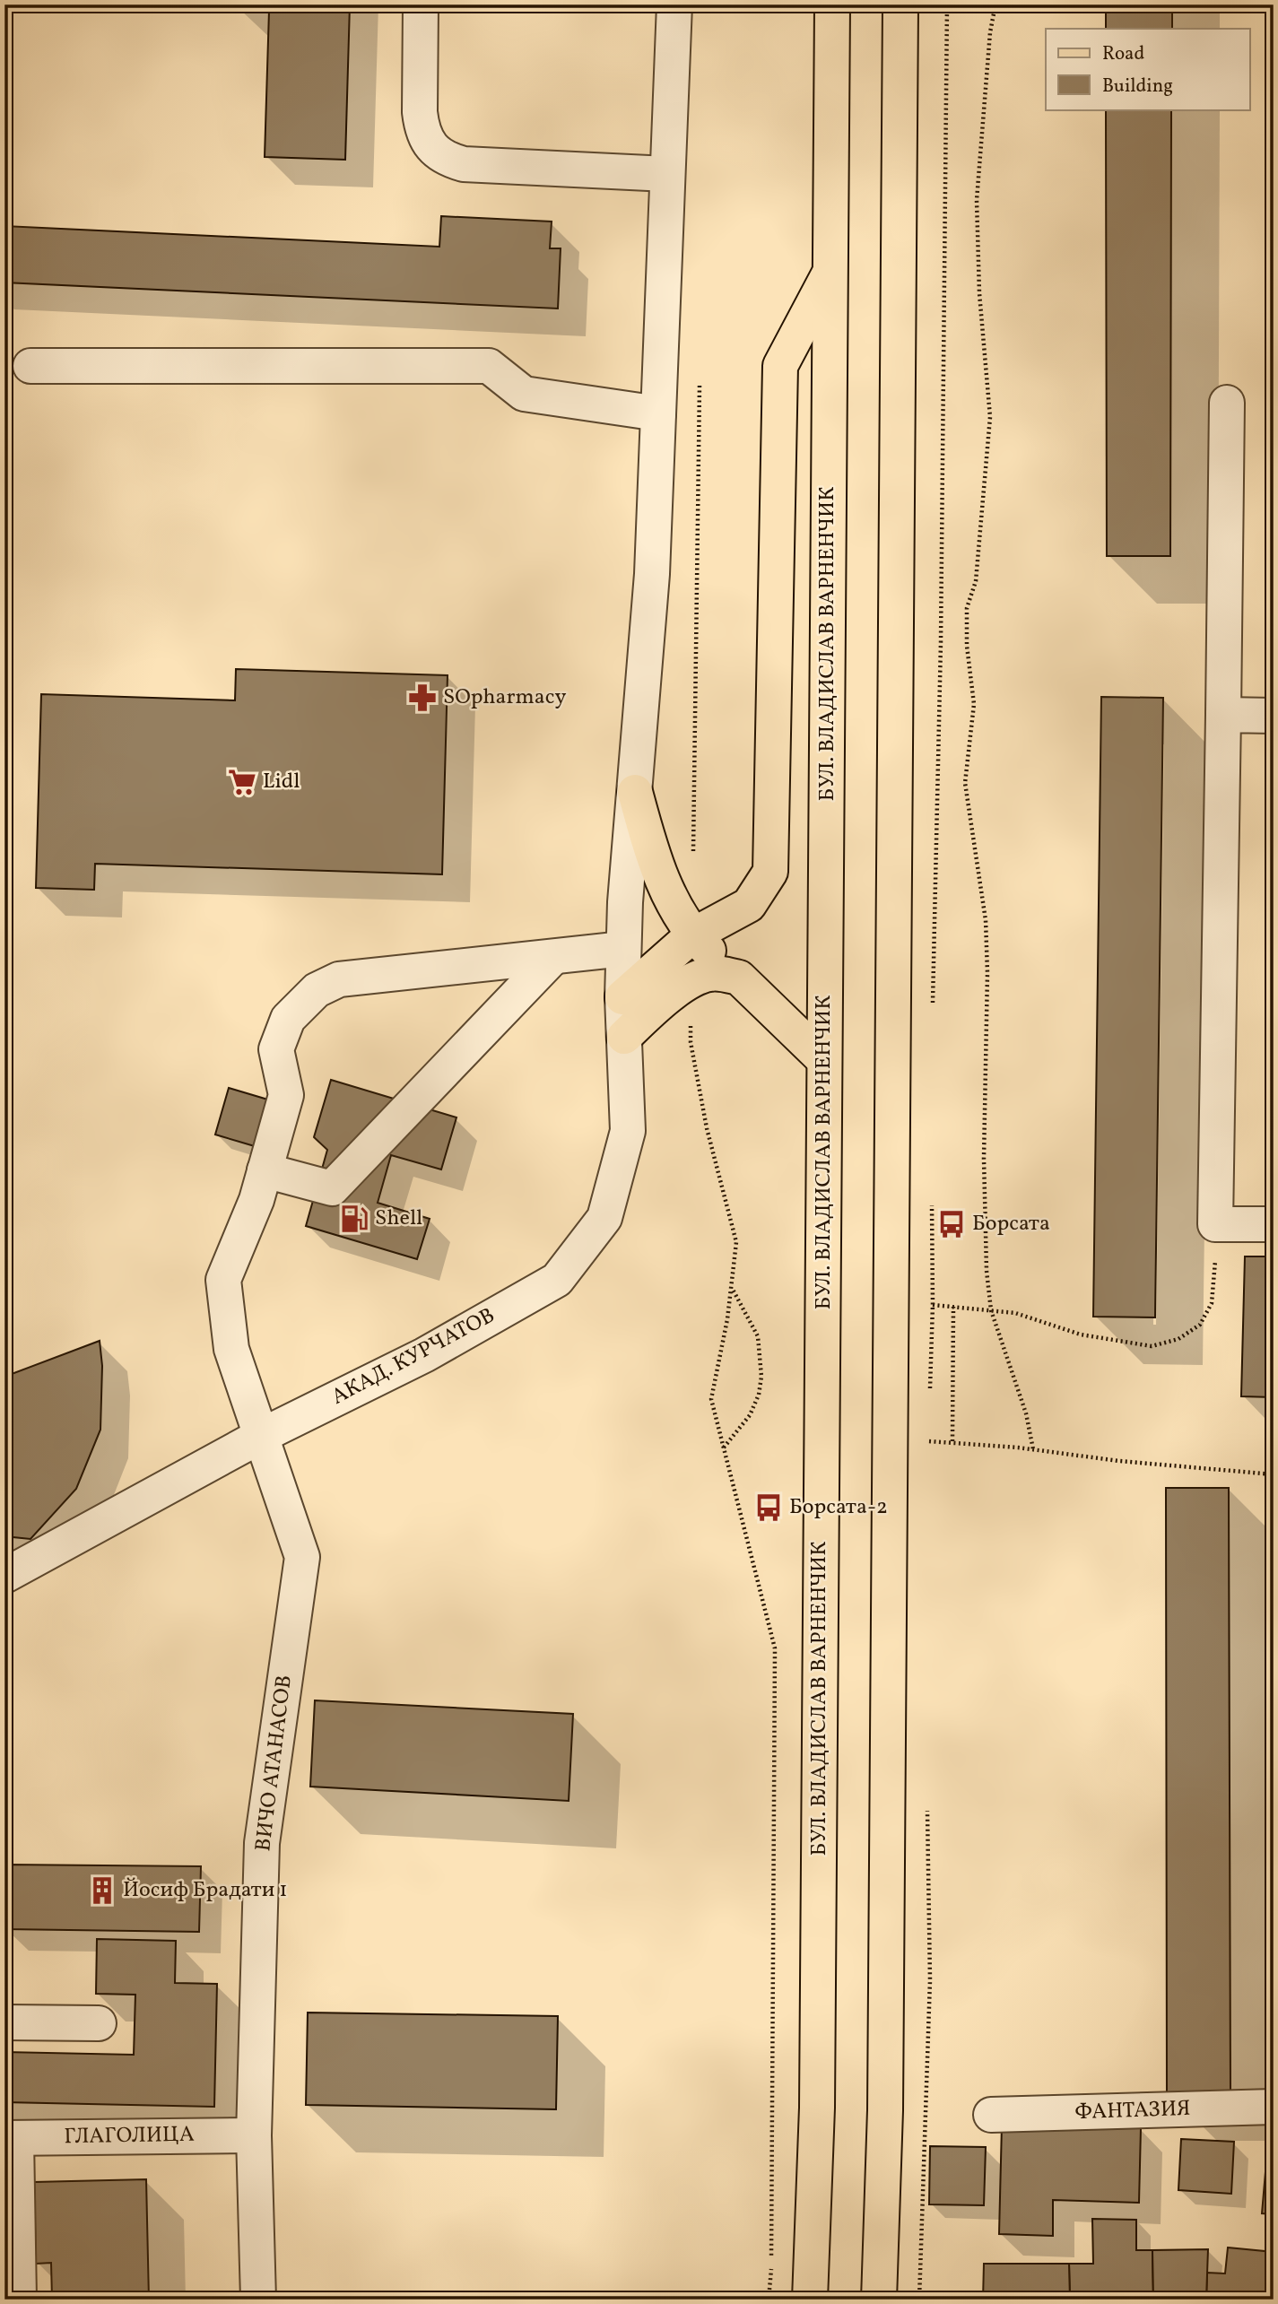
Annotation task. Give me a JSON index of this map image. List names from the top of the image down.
{
  "streets": {
    "main road": ["БУЛ. ВЛАДИСЛАВ ВАРНЕНЧИК"],
    "street": [
      "АКАД. КУРЧАТОВ",
      "ВИЧО АТАНАСОВ",
      "ФАНТАЗИЯ",
      "ГЛАГОЛИЦА"
    ]
  },
  "crossings": [
    ["АКАД. КУРЧАТОВ", "ВИЧО АТАНАСОВ"],
    ["ВИЧО АТАНАСОВ", "ГЛАГОЛИЦА"]
  ],
  "places": {
    "pharmacy": ["SOpharmacy"],
    "supermarket": ["Lidl"],
    "fuel station": ["Shell"],
    "bus stop": ["Борсата", "Борсата-2"],
    "building": ["Йосиф Брадати 1"]
  },
  "legend": ["Road", "Building"]
}
